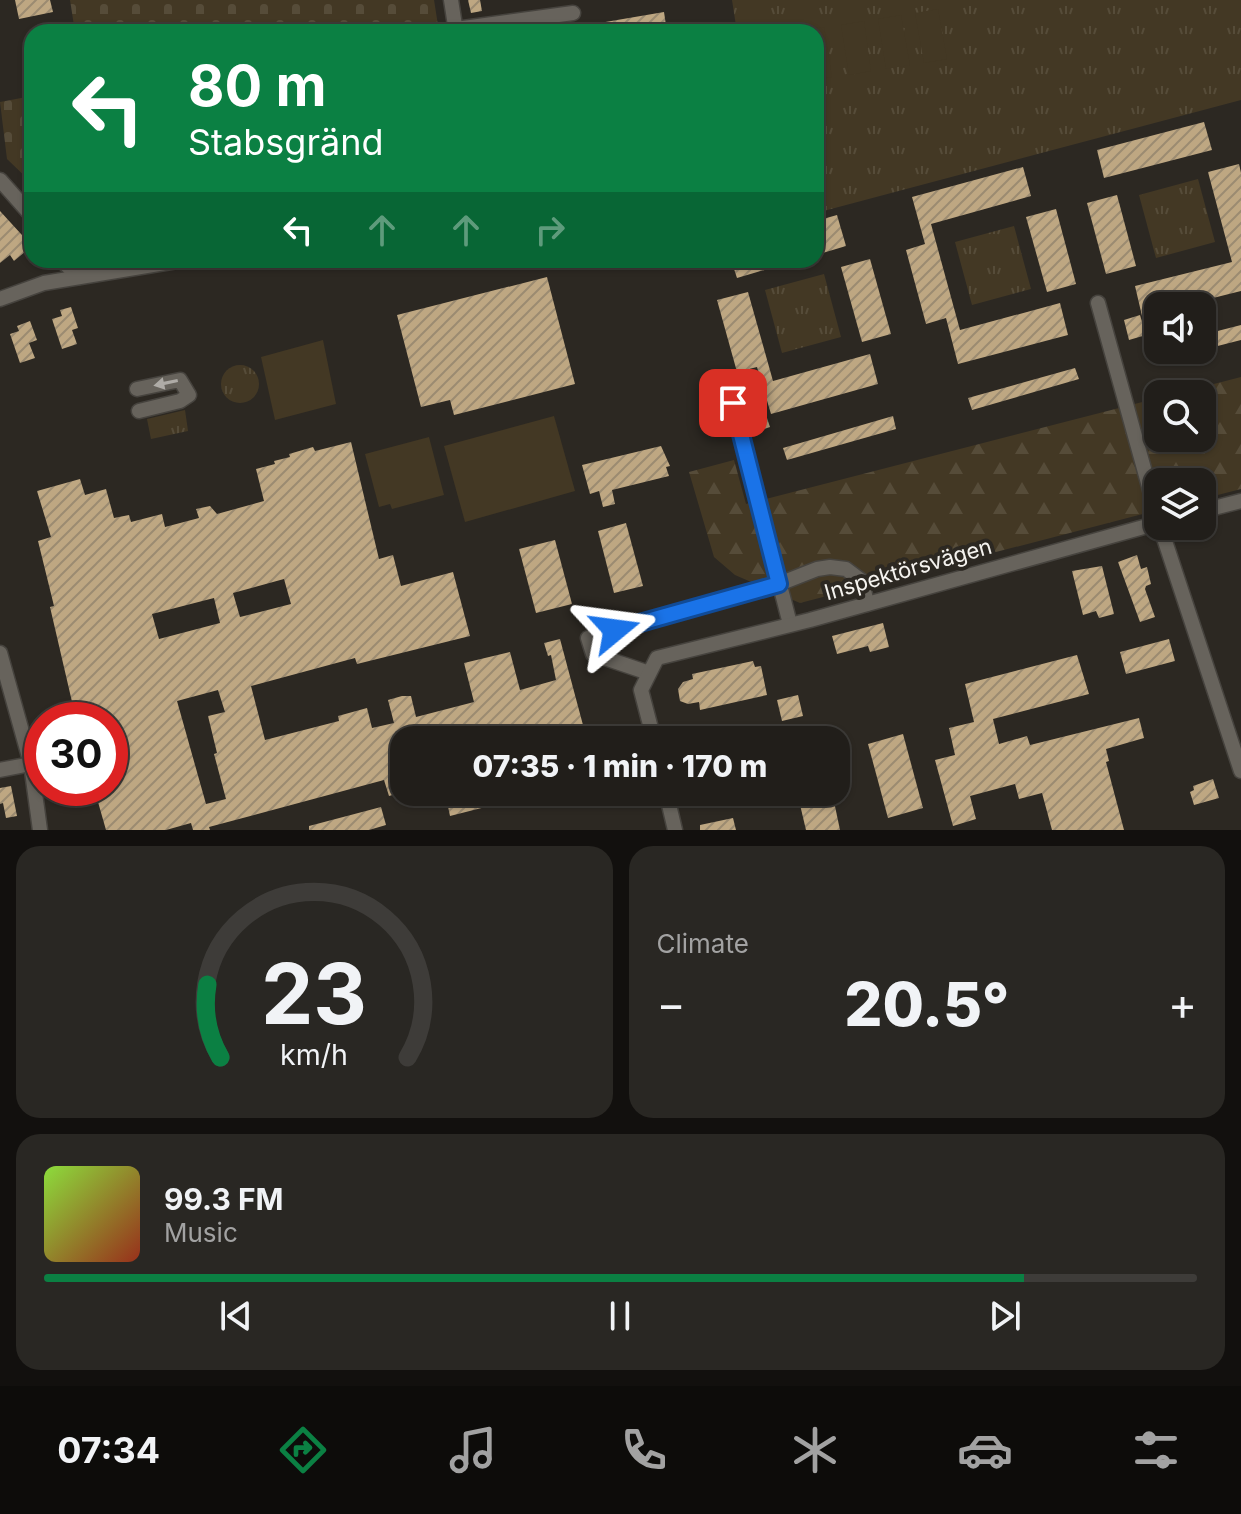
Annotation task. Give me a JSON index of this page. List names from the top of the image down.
{
  "streets": {
    "street": ["Inspektörsvägen"]
  },
  "page": {
    "turn": ["80 m", "Stabsgränd"],
    "limit": "30",
    "trip": "07:35 · 1 min · 170 m",
    "tile": "Climate",
    "heat": ["−", "20.5°", "+"],
    "song": ["99.3 FM", "Music"],
    "tabs": "07:34",
    "gauge": ["23", "km/h"]
  }
}
